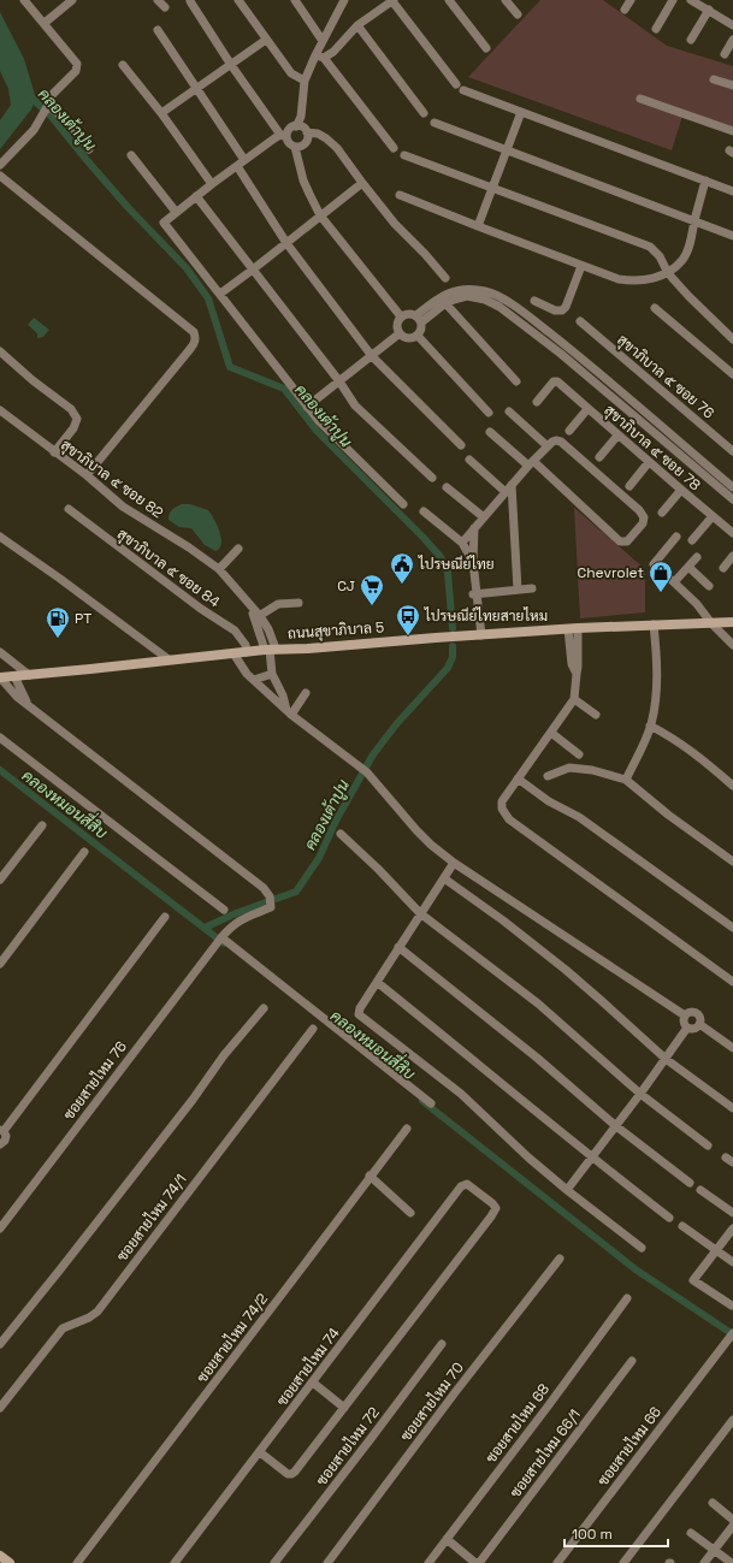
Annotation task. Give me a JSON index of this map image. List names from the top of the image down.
{
  "streets": {
    "main road": ["ถนนสุขาภิบาล 5"],
    "street": [
      "สุขาภิบาล ๕ ซอย 76",
      "สุขาภิบาล ๕ ซอย 78",
      "สุขาภิบาล ๕ ซอย 82",
      "สุขาภิบาล ๕ ซอย 84",
      "ซอยสายไหม 76",
      "ซอยสายไหม 74/1",
      "ซอยสายไหม 74/2",
      "ซอยสายไหม 74",
      "ซอยสายไหม 70",
      "ซอยสายไหม 68",
      "ซอยสายไหม 72",
      "ซอยสายไหม 66",
      "ซอยสายไหม 66/1"
    ]
  },
  "crossings": [
    ["สุขาภิบาล ๕ ซอย 82", "ถนนสุขาภิบาล 5"],
    ["สุขาภิบาล ๕ ซอย 84", "ถนนสุขาภิบาล 5"]
  ],
  "water": ["คลองเต้าปูน", "คลองหมอนสี่สิบ"],
  "places": {
    "public building": ["ไปรษณีย์ไทย"],
    "shop": ["Chevrolet"],
    "supermarket": ["CJ"],
    "bus stop": ["ไปรษณีย์ไทยสายไหม"],
    "fuel station": ["PT"]
  },
  "scale_bar": "100 m"
}
